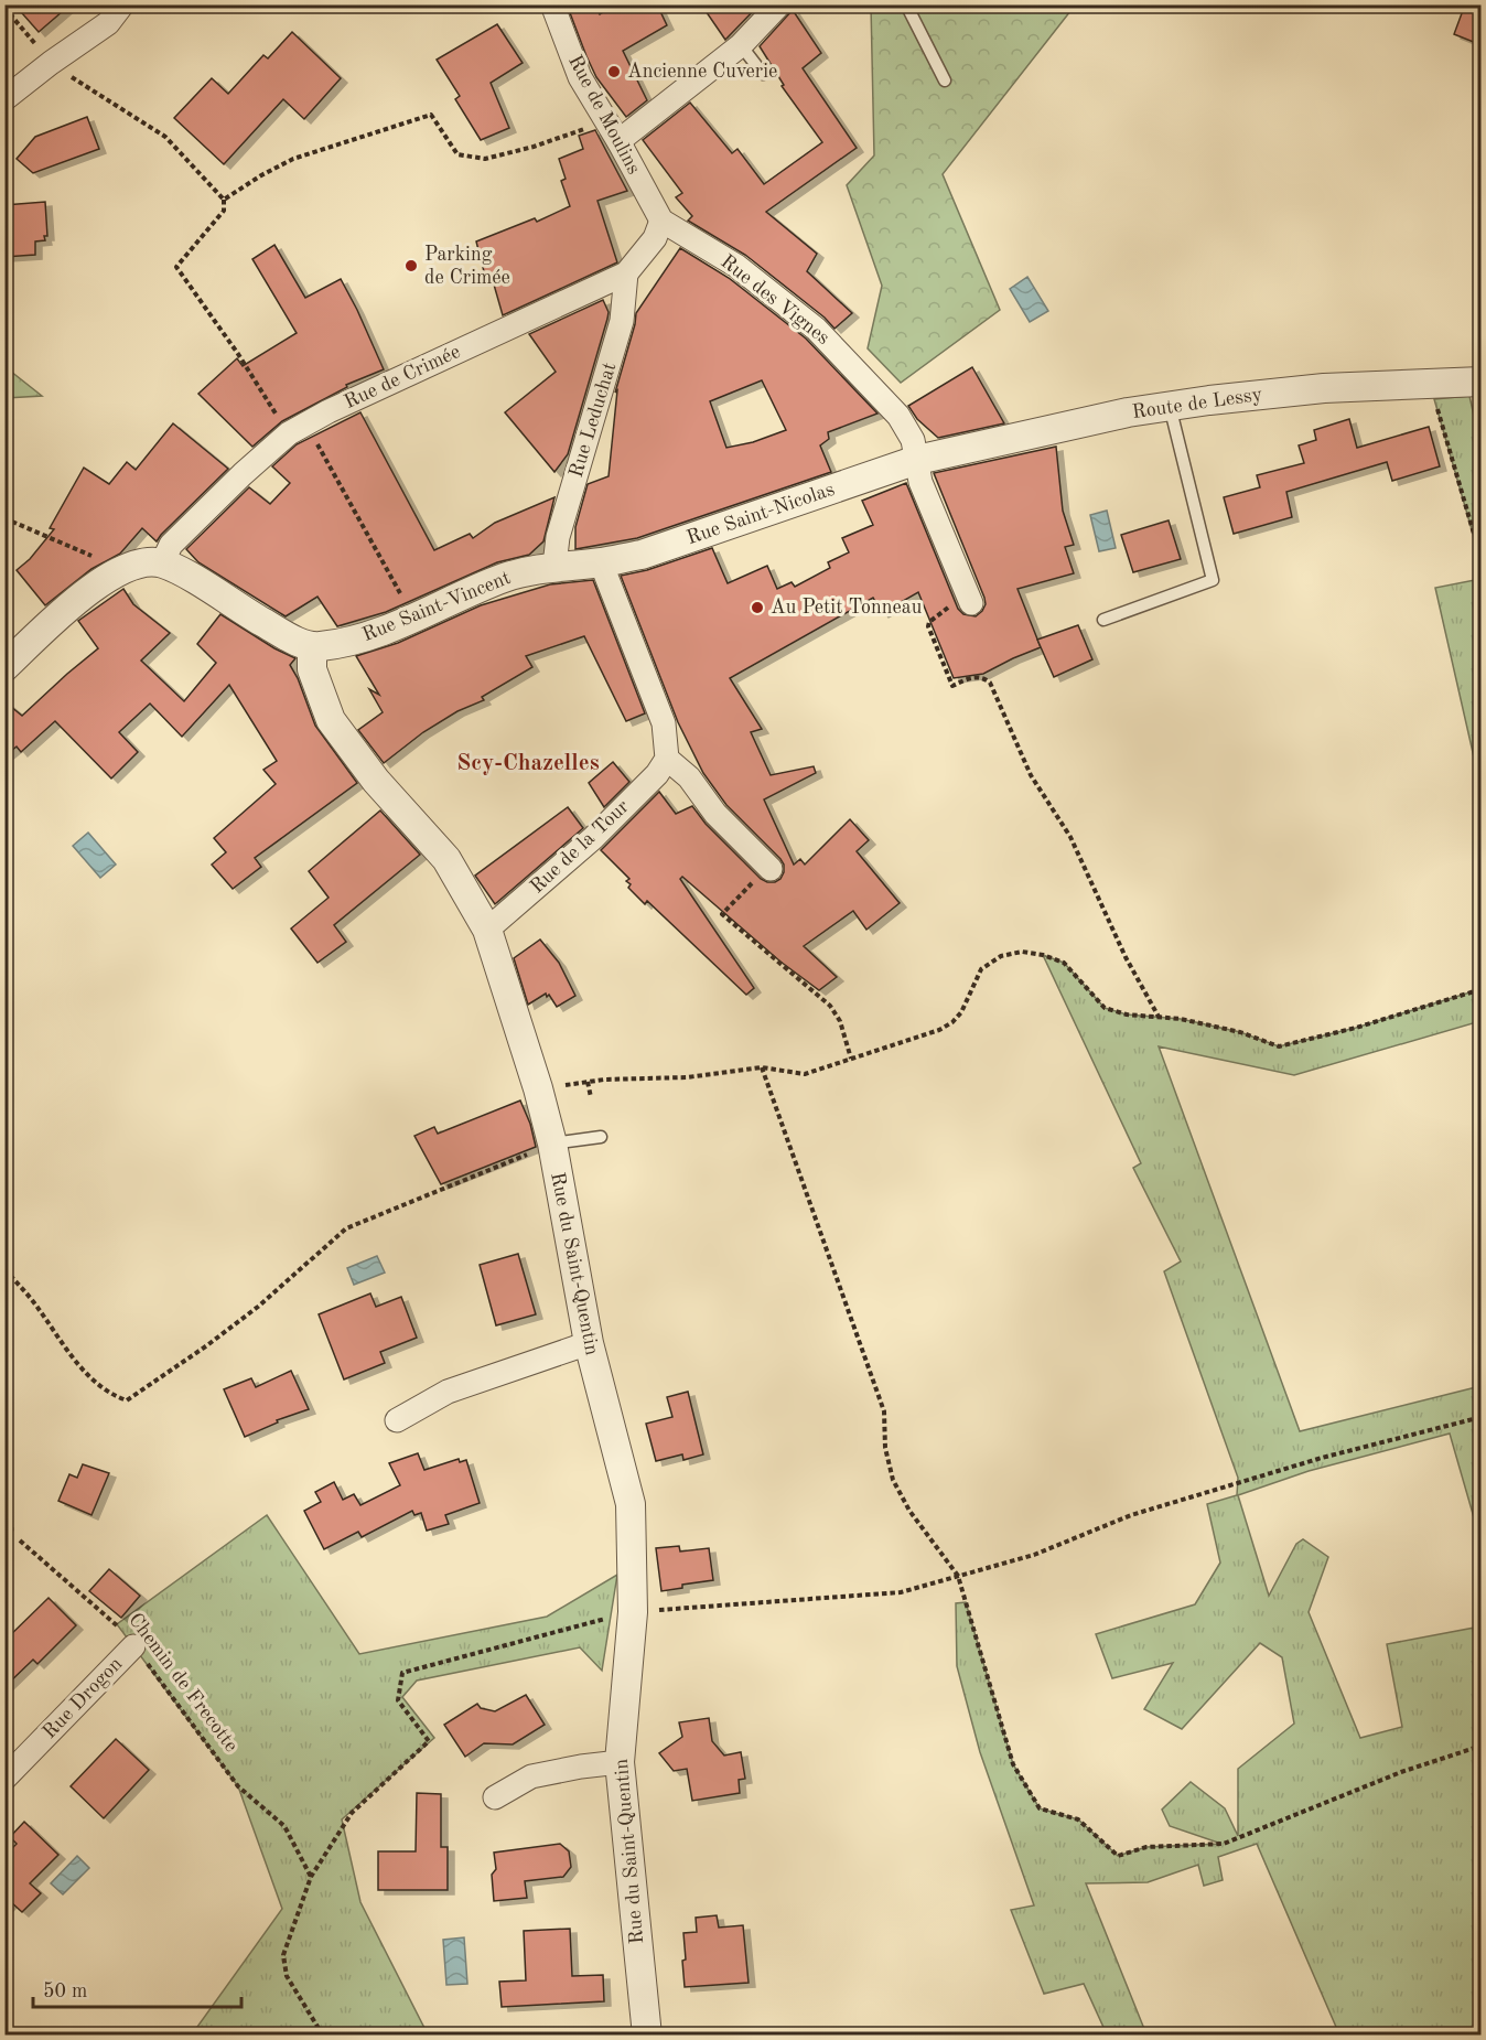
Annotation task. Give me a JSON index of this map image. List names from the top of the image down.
{
  "streets": {
    "street": [
      "Rue de Moulins",
      "Rue des Vignes",
      "Rue de Crimée",
      "Route de Lessy",
      "Rue Leduchat",
      "Rue Saint-Nicolas",
      "Rue Saint-Vincent",
      "Rue de la Tour",
      "Rue du Saint-Quentin",
      "Rue Drogon"
    ],
    "path": ["Chemin de Frecotte"]
  },
  "crossings": [
    ["Rue de Moulins", "Rue des Vignes"],
    ["Rue de Moulins", "Rue de Crimée"],
    ["Rue des Vignes", "Rue de Crimée"],
    ["Rue des Vignes", "Route de Lessy"],
    ["Rue des Vignes", "Rue Saint-Nicolas"],
    ["Rue de Crimée", "Rue Leduchat"],
    ["Route de Lessy", "Rue Saint-Nicolas"],
    ["Rue Leduchat", "Rue Saint-Vincent"],
    ["Rue Saint-Nicolas", "Rue Saint-Vincent"],
    ["Rue Saint-Vincent", "Rue du Saint-Quentin"],
    ["Rue de la Tour", "Rue du Saint-Quentin"],
    ["Chemin de Frecotte", "Rue Drogon"]
  ],
  "districts": ["Scy-Chazelles"],
  "places": ["Ancienne Cuverie", "Parking de Crimée", "Au Petit Tonneau"],
  "scale_bar": "50 m"
}
